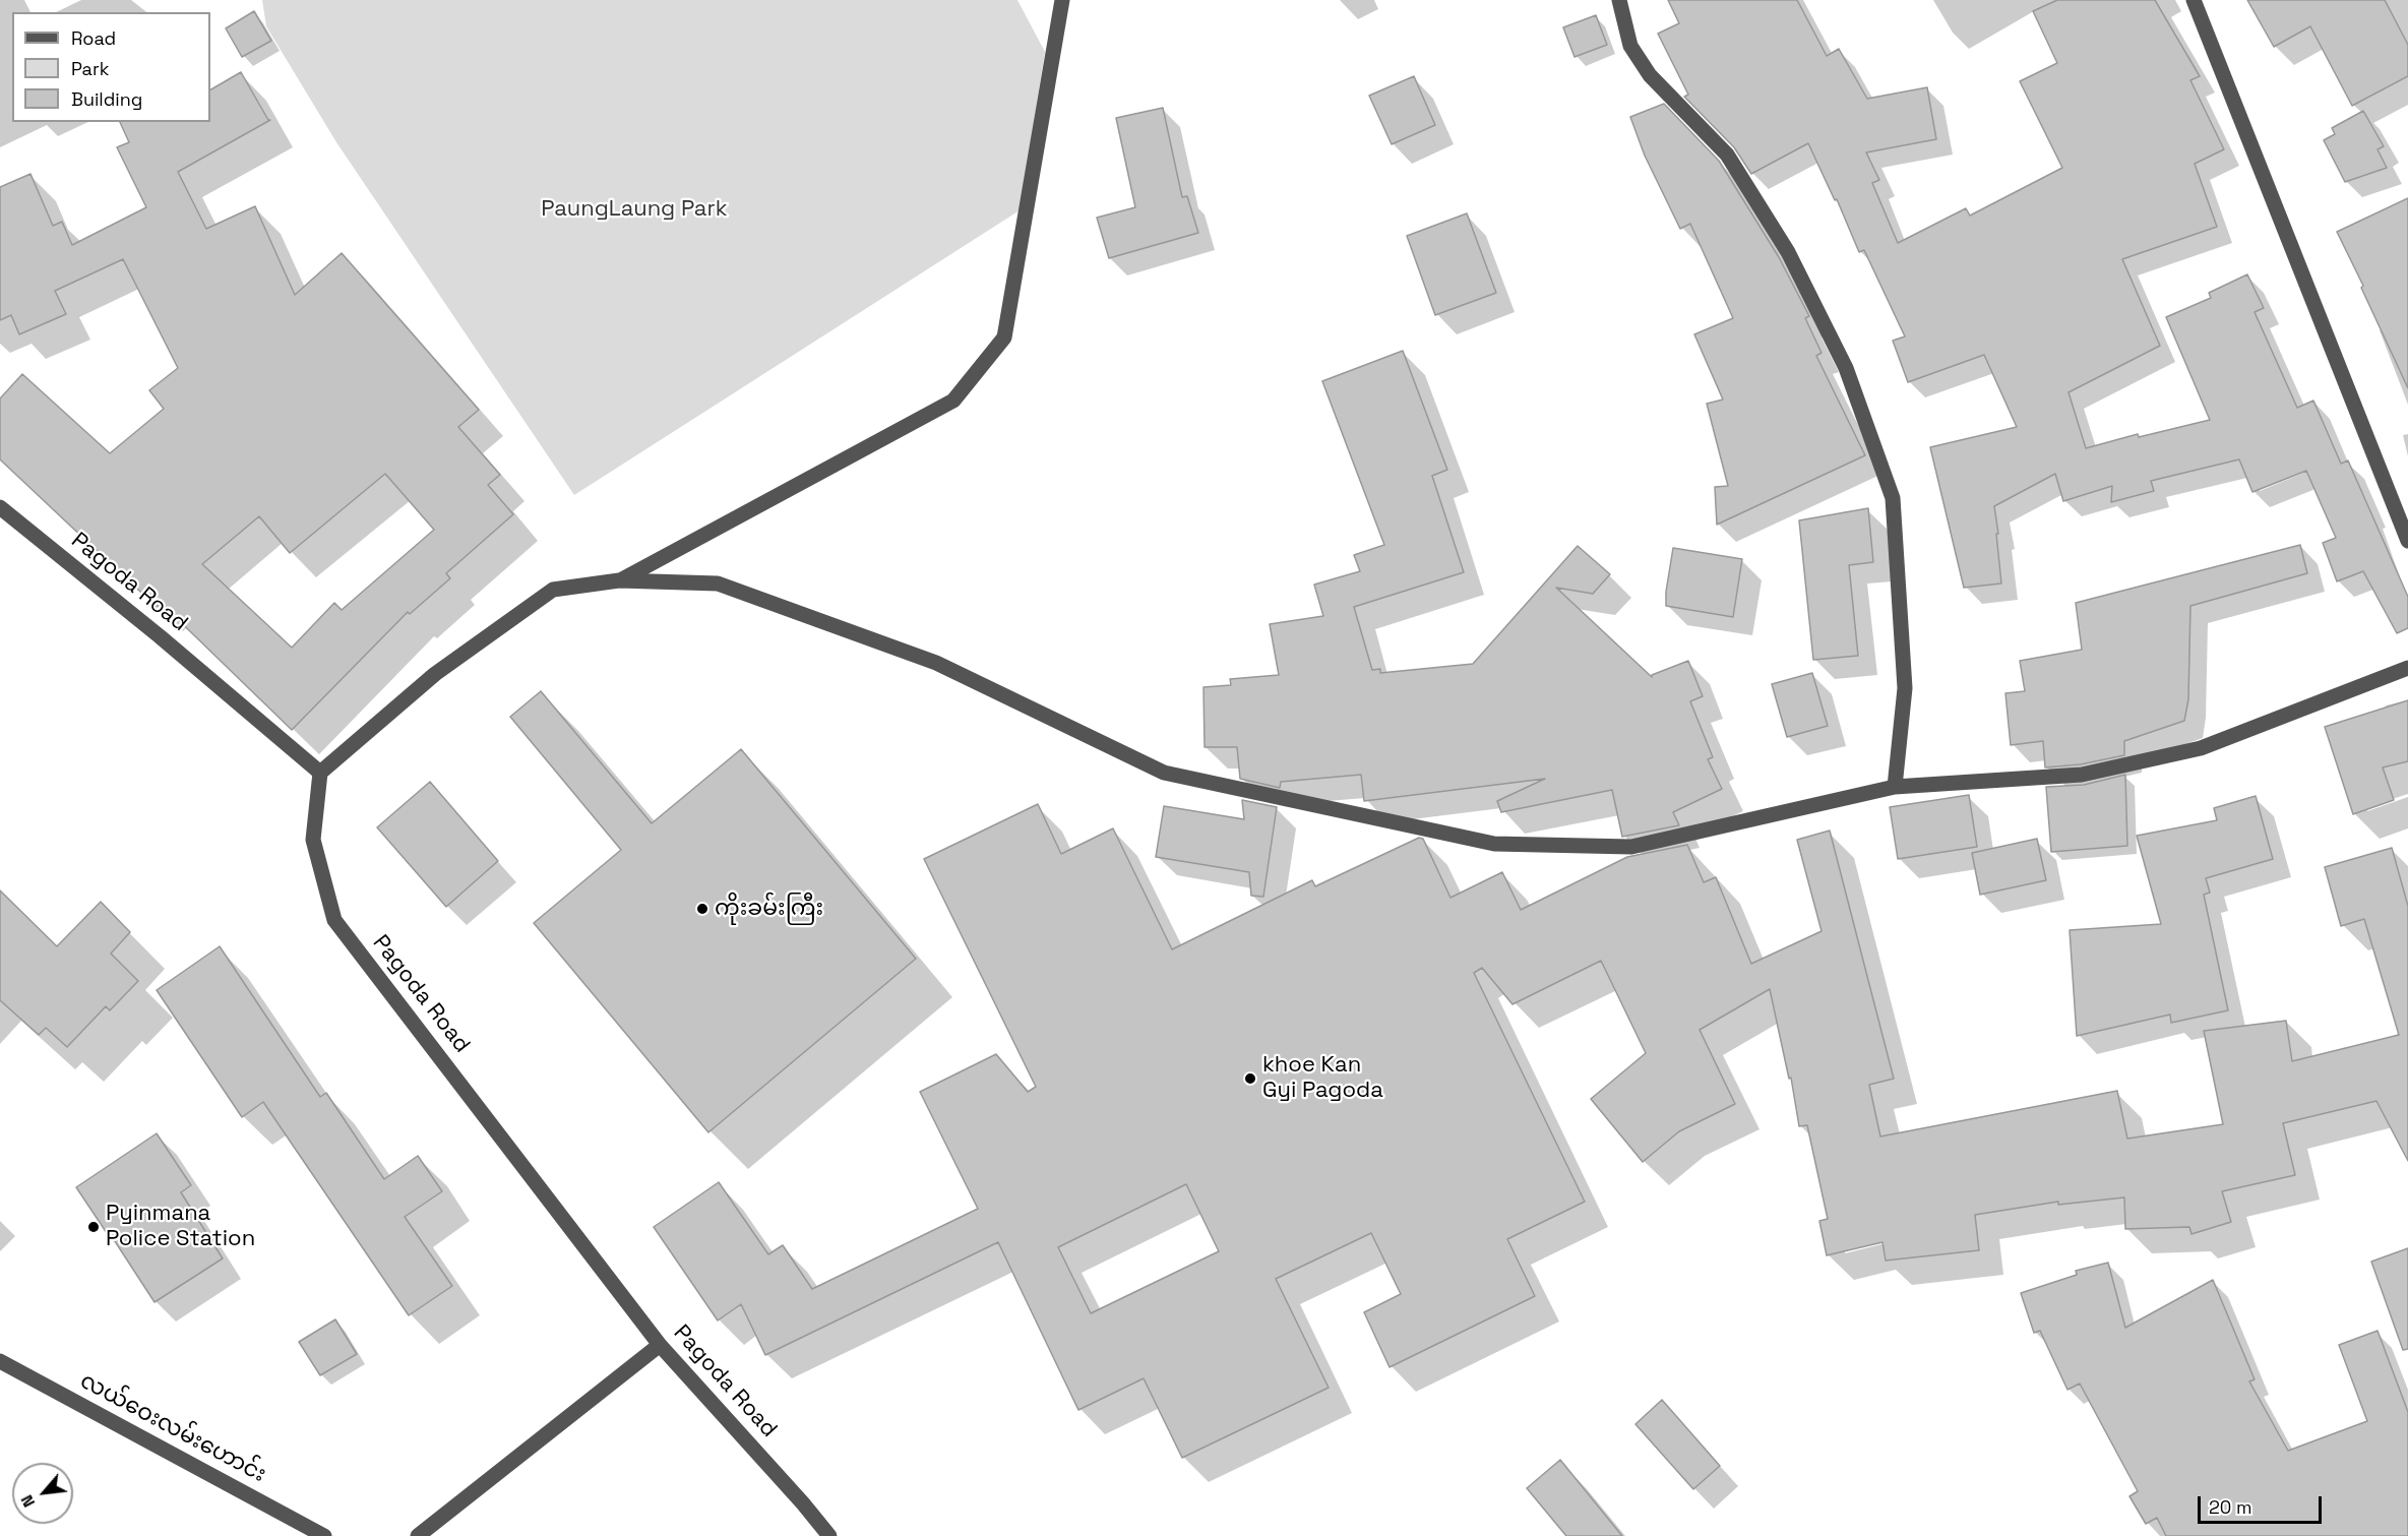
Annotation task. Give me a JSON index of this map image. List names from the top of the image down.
{
  "streets": {
    "street": ["Pagoda Road", "လယ်ဝေးလမ်းဟောင်း"]
  },
  "parks": ["PaungLaung Park"],
  "places": ["ကိုးခမ်းကြီး", "khoe Kan Gyi Pagoda", "Pyinmana Police Station"],
  "legend": ["Road", "Park", "Building"],
  "scale_bar": "20 m",
  "north": "bottom left"
}
